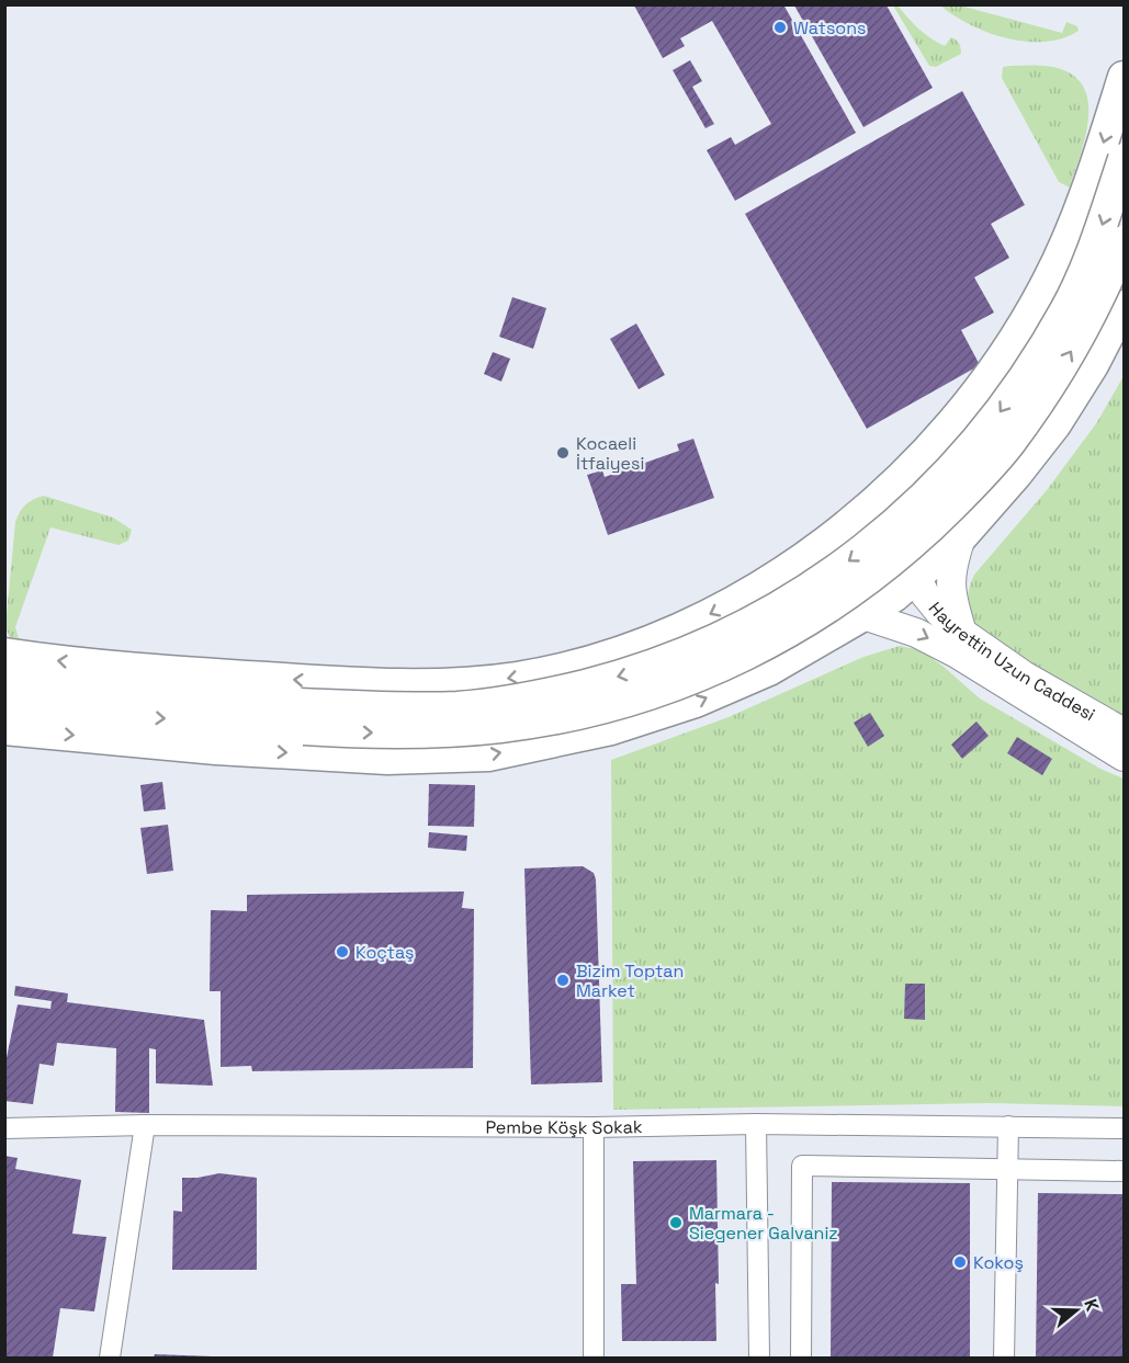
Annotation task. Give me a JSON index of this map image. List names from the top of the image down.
{
  "streets": {
    "street": ["Hayrettin Uzun Caddesi", "Pembe Köşk Sokak"]
  },
  "places": [
    "Watsons",
    "Kocaeli İtfaiyesi",
    "Koçtaş",
    "Bizim Toptan Market",
    "Marmara - Siegener Galvaniz",
    "Kokoş"
  ],
  "north": "right"
}
